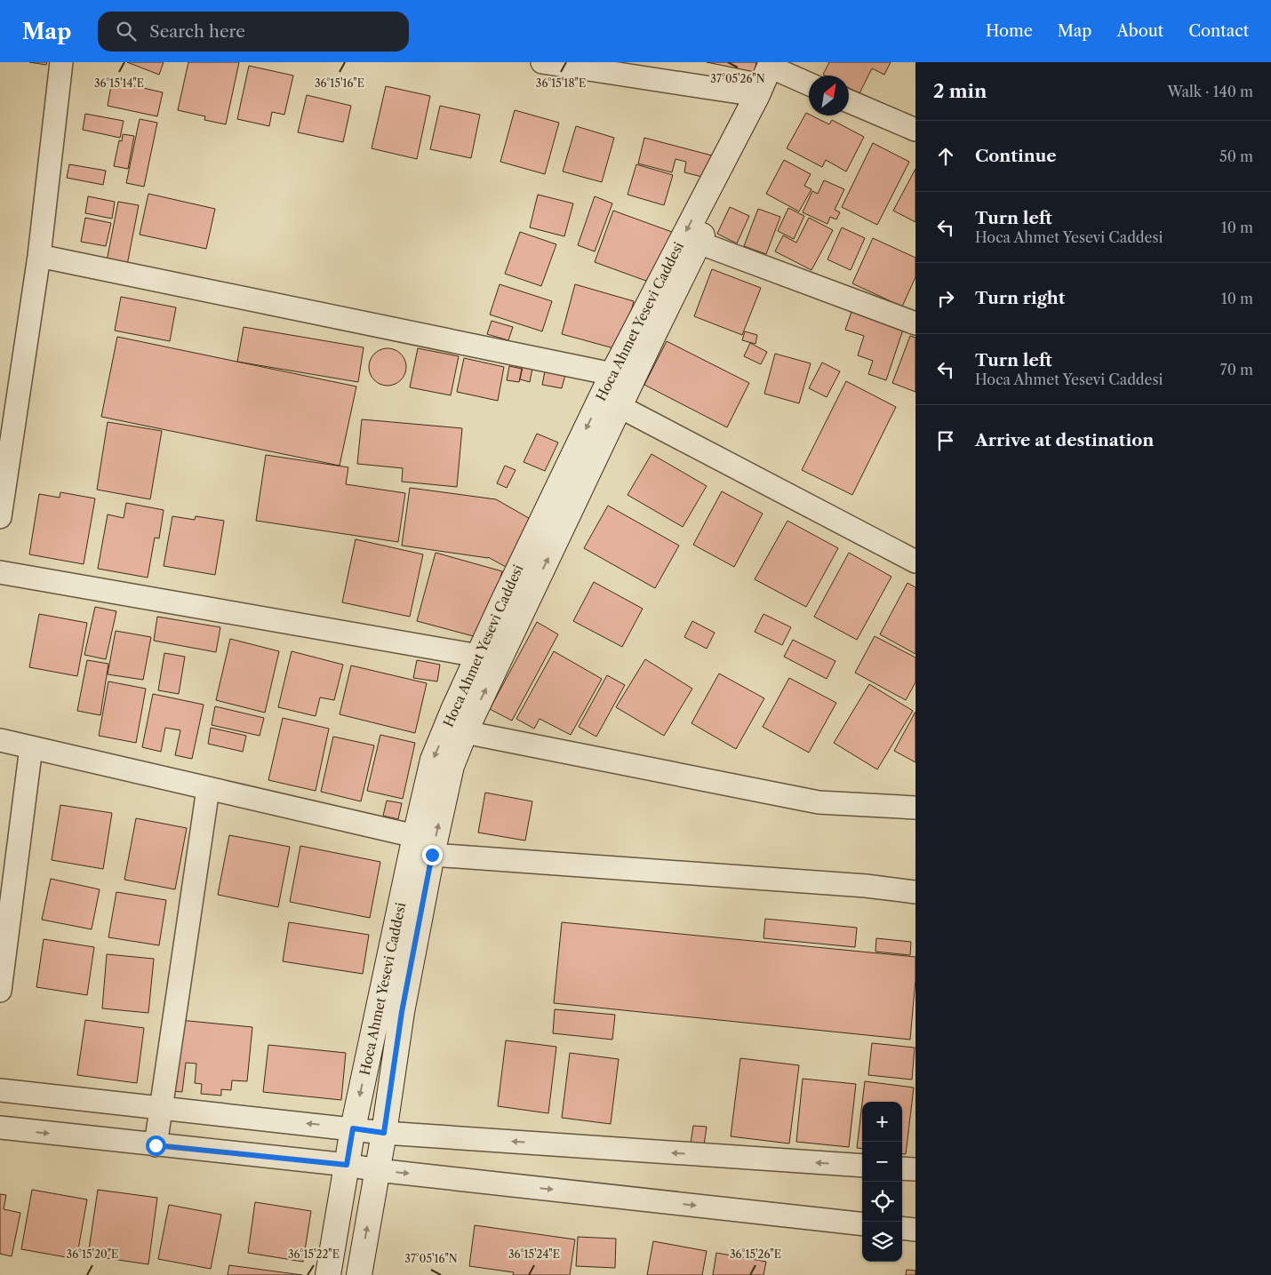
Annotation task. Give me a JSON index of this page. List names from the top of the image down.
{
  "streets": {
    "street": ["Hoca Ahmet Yesevi Caddesi"]
  },
  "north": "top right",
  "page": {
    "header": "Map",
    "search": "Search here",
    "nav": [
      "Home",
      "Map",
      "About",
      "Contact"
    ],
    "heading": ["2 min", "Walk · 140 m"],
    "list": [
      ["Continue", "50 m"],
      ["Turn left", "Hoca Ahmet Yesevi Caddesi", "10 m"],
      ["Turn right", "10 m"],
      ["Turn left", "Hoca Ahmet Yesevi Caddesi", "70 m"],
      "Arrive at destination"
    ],
    "map_buttons": ["+", "−"]
  },
  "coordinates": [
    "37°05'26\"N",
    "36°15'14\"E",
    "36°15'16\"E",
    "36°15'18\"E",
    "36°15'20\"E",
    "36°15'22\"E",
    "36°15'24\"E",
    "36°15'26\"E",
    "37°05'16\"N"
  ]
}
